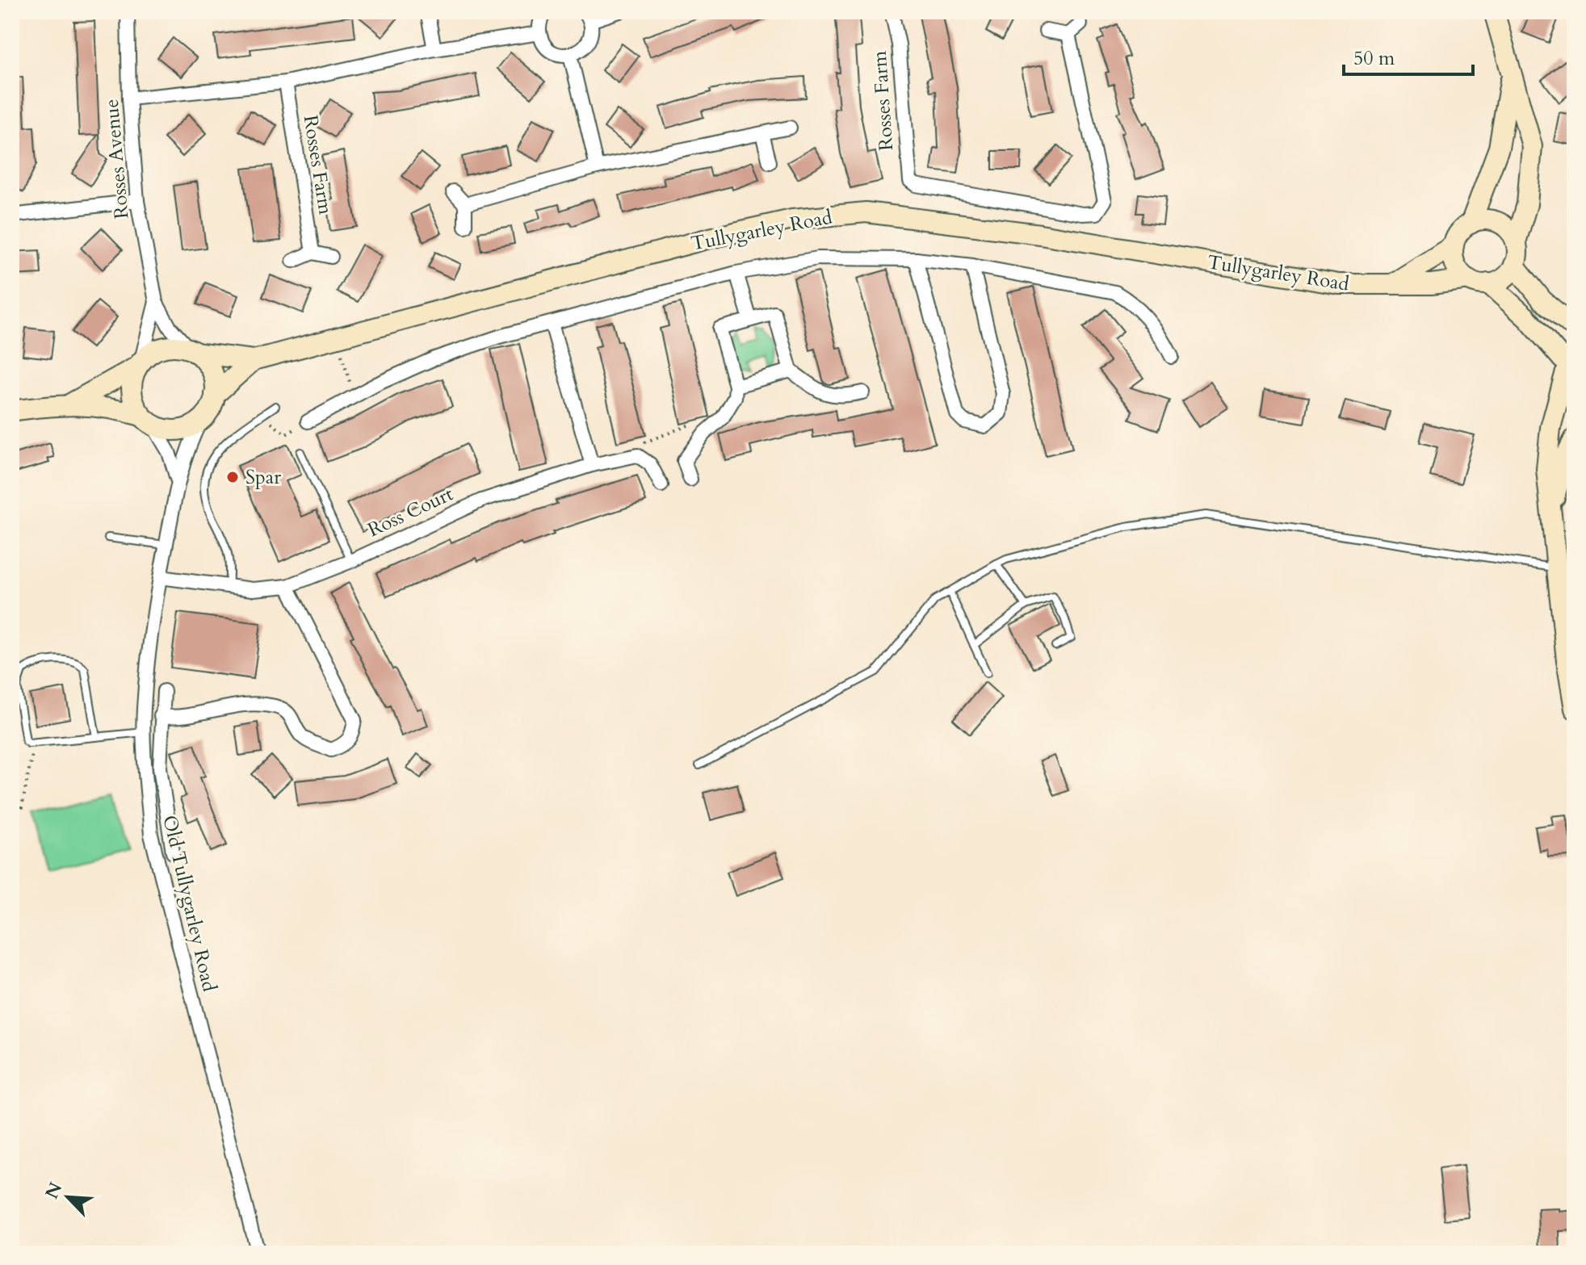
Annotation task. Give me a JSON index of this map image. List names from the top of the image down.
{
  "streets": {
    "street": [
      "Rosses Farm",
      "Rosses Avenue",
      "Tullygarley Road",
      "Ross Court",
      "Old Tullygarley Road"
    ]
  },
  "crossings": [
    ["Rosses Avenue", "Tullygarley Road"],
    ["Rosses Avenue", "Old Tullygarley Road"],
    ["Tullygarley Road", "Old Tullygarley Road"],
    ["Ross Court", "Old Tullygarley Road"]
  ],
  "places": ["Spar"],
  "scale_bar": "50 m",
  "north": "top left"
}
